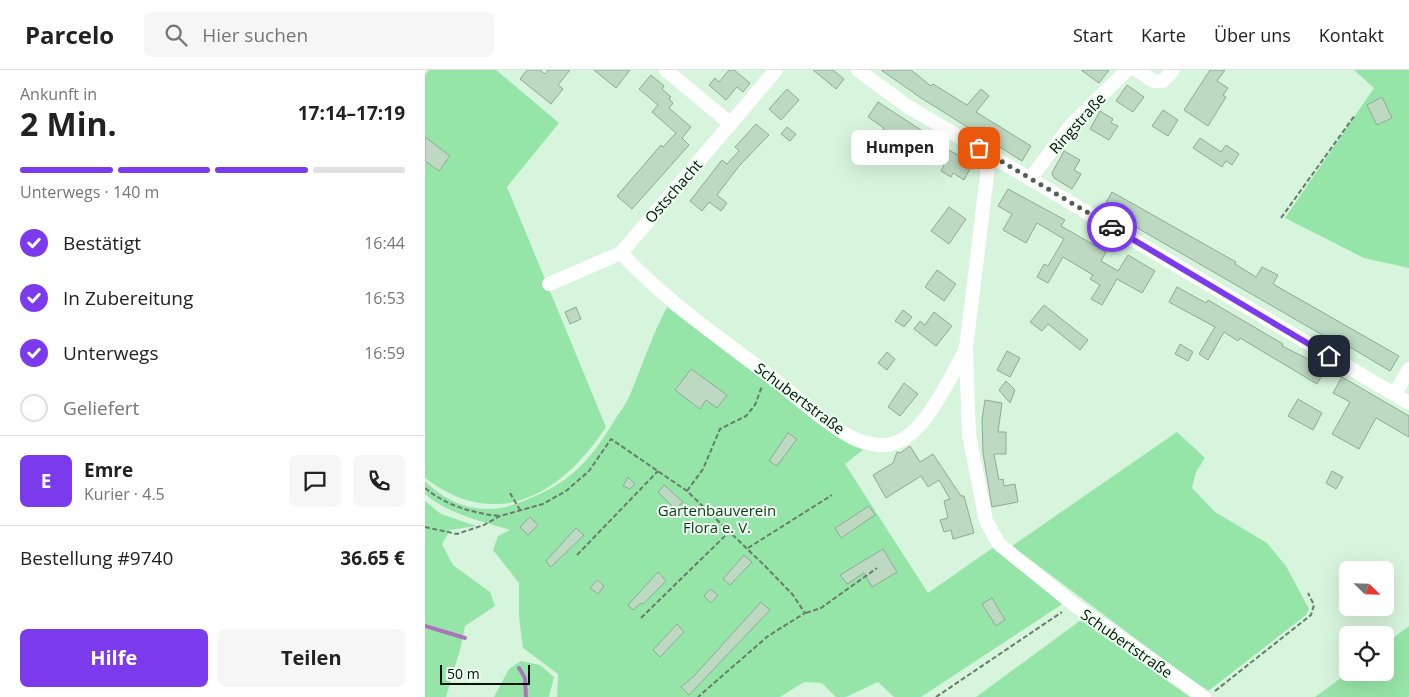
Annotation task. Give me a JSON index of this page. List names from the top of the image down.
{
  "streets": {
    "street": ["Ringstraße", "Ostschacht", "Schubertstraße"]
  },
  "crossings": [
    ["Ostschacht", "Schubertstraße"]
  ],
  "parks": ["Gartenbauverein Flora e. V."],
  "places": ["Humpen"],
  "scale_bar": "50 m",
  "north": "bottom right",
  "page": {
    "header": "Parcelo",
    "search": "Hier suchen",
    "nav": [
      "Start",
      "Karte",
      "Über uns",
      "Kontakt"
    ],
    "heading": ["2 Min.", "Ankunft in", "17:14–17:19"],
    "panel": [
      "Emre",
      "Kurier · 4.5",
      "Bestellung #9740",
      "36.65 €"
    ],
    "bubble": "Humpen",
    "bar": "Unterwegs · 140 m",
    "list": [
      ["Bestätigt", "16:44"],
      ["In Zubereitung", "16:53"],
      ["Unterwegs", "16:59"],
      "Geliefert"
    ],
    "round": "E",
    "buttons": ["Hilfe", "Teilen"],
    "scale": "50 m"
  }
}
